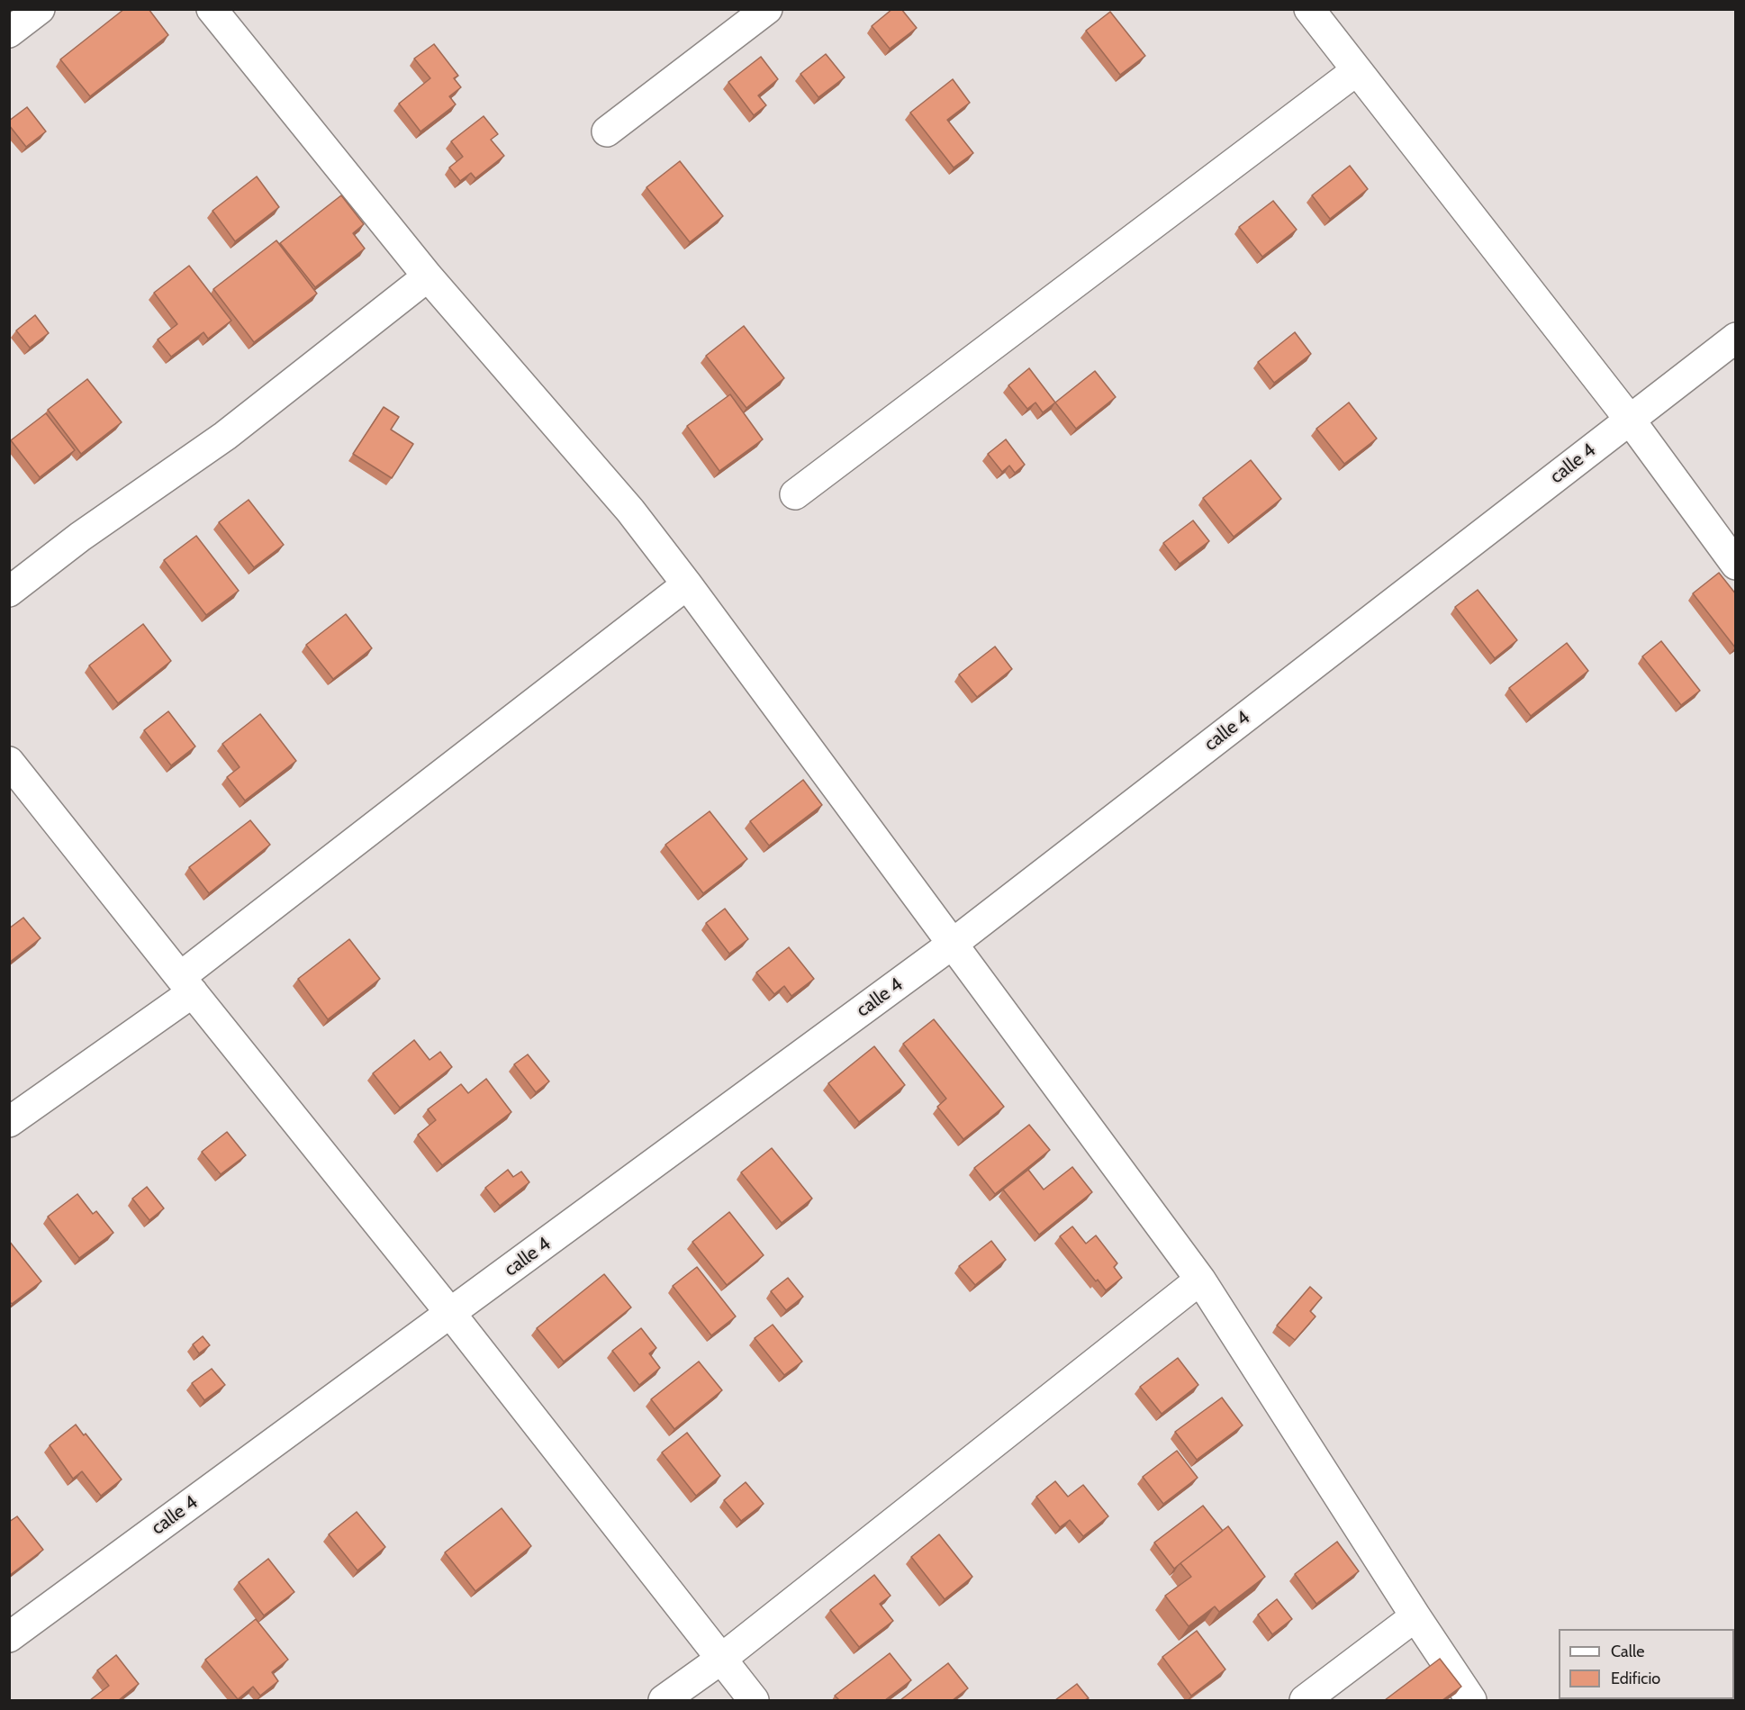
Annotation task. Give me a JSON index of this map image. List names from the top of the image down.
{
  "streets": {
    "street": ["calle 4"]
  },
  "legend": ["Calle", "Edificio"]
}
